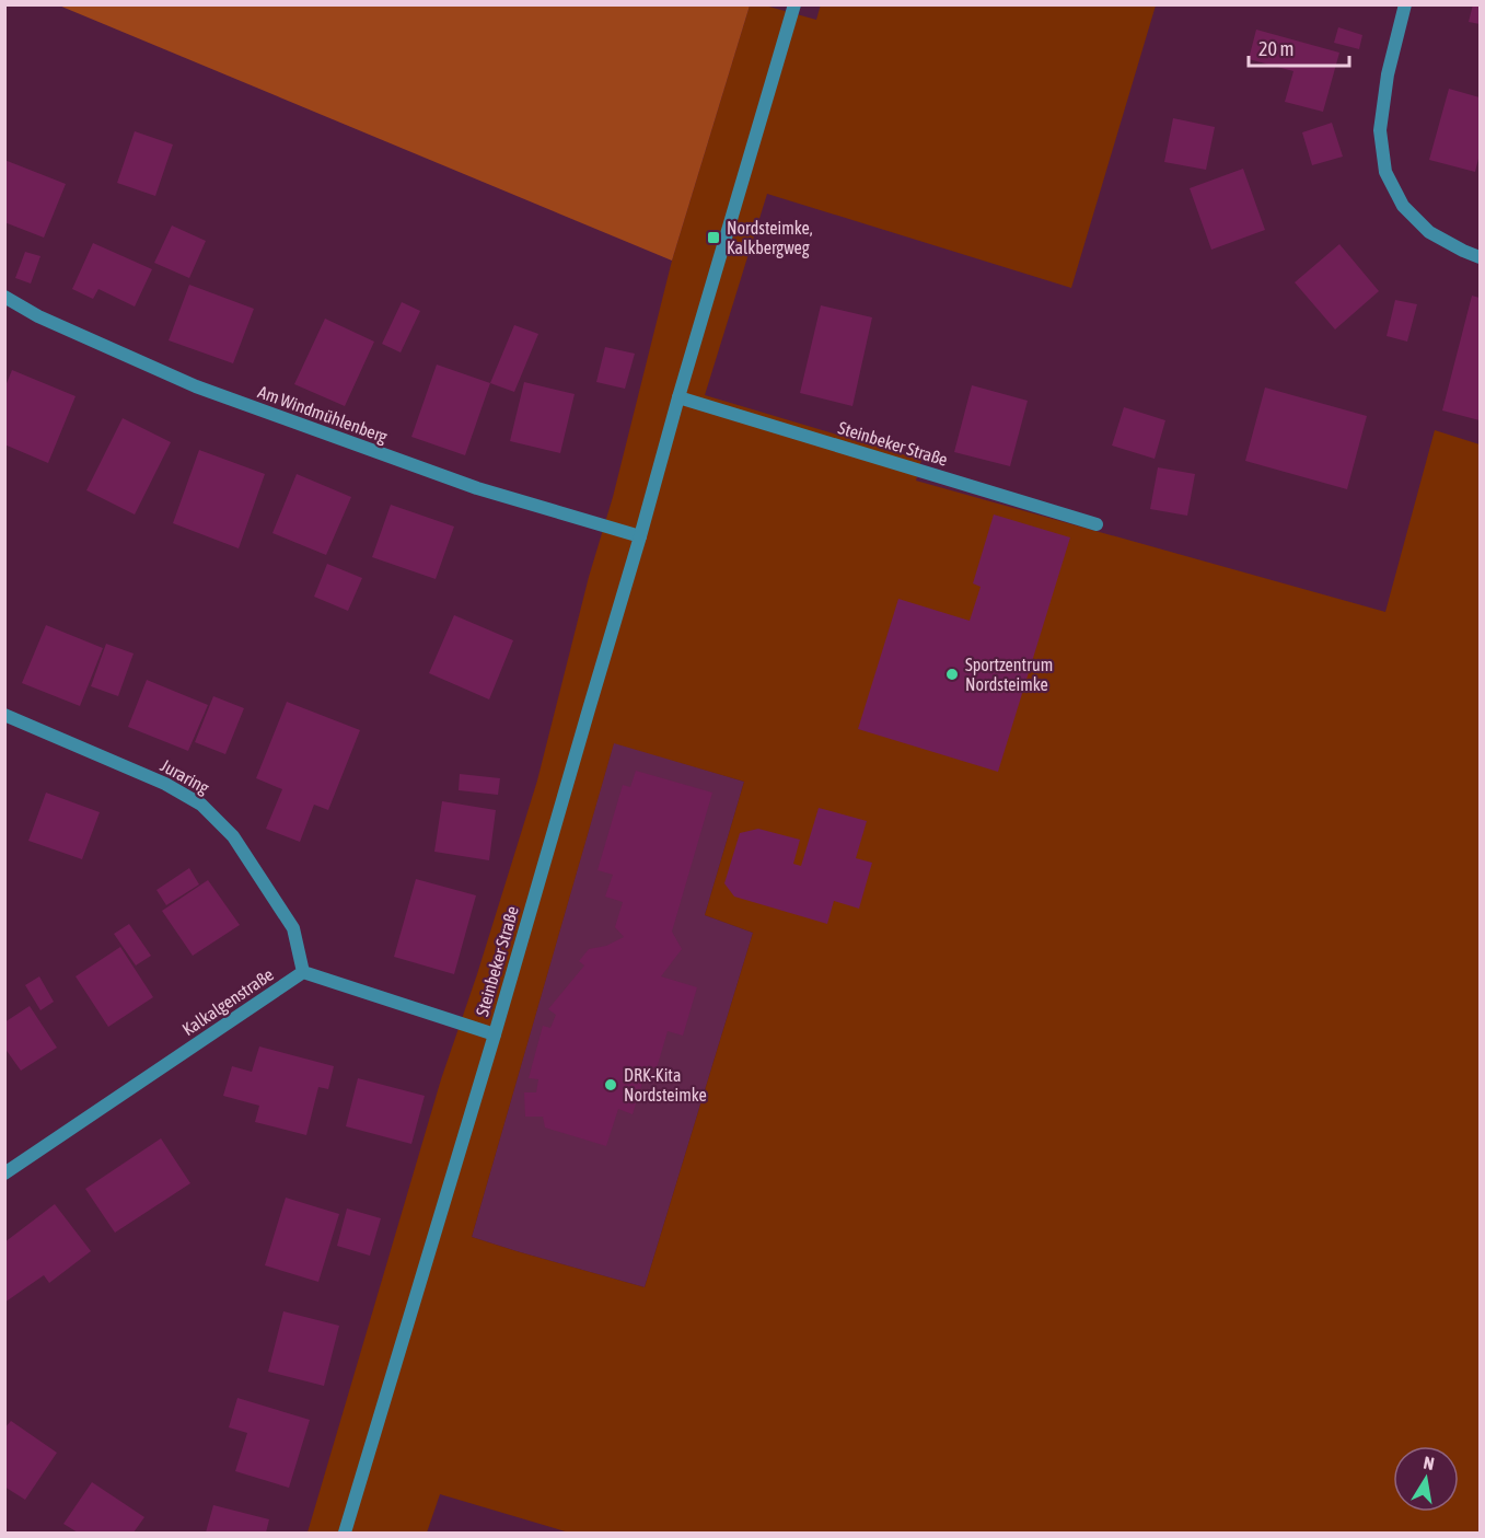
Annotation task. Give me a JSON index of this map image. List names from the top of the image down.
{
  "streets": {
    "street": [
      "Am Windmühlenberg",
      "Steinbeker Straße",
      "Juraring",
      "Kalkalgenstraße"
    ]
  },
  "crossings": [
    ["Am Windmühlenberg", "Steinbeker Straße"],
    ["Juraring", "Kalkalgenstraße"]
  ],
  "places": {
    "transit": ["Nordsteimke, Kalkbergweg"],
    "other": ["Sportzentrum Nordsteimke", "DRK-Kita Nordsteimke"]
  },
  "scale_bar": "20 m",
  "north": "top"
}
